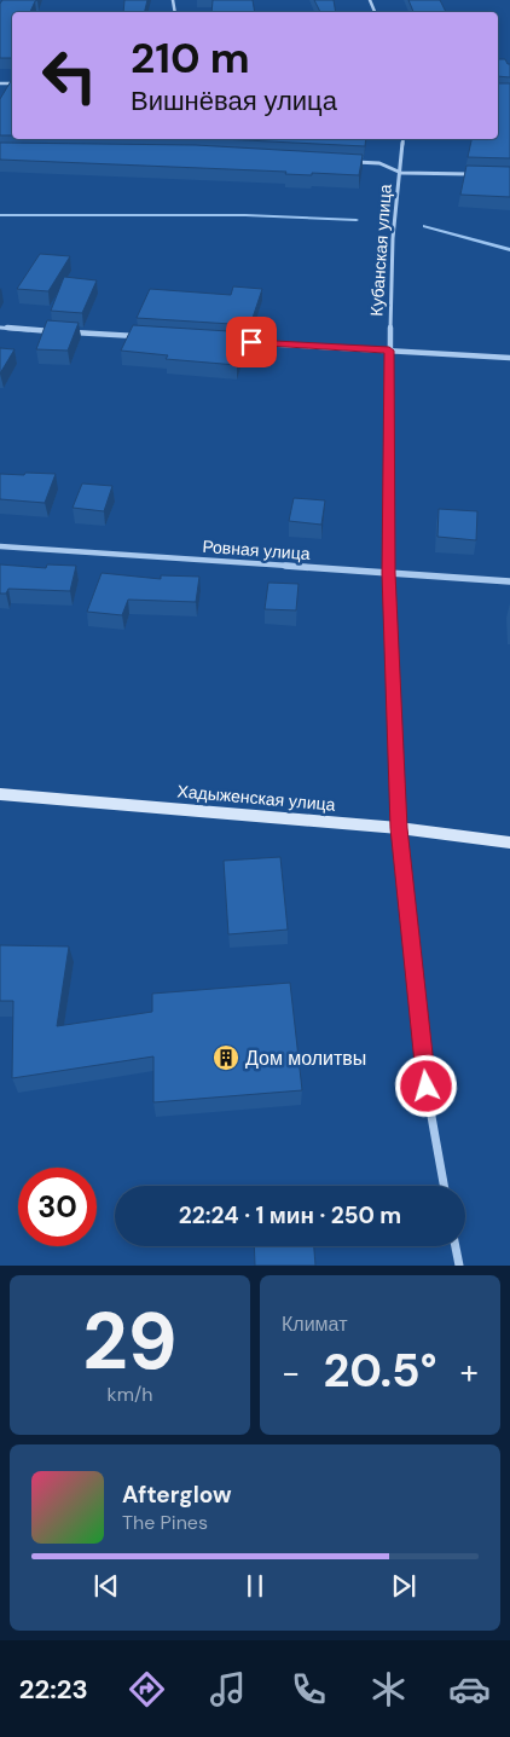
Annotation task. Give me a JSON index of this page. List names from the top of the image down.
{
  "streets": {
    "main road": ["Хадыженская улица"],
    "street": ["Кубанская улица", "Ровная улица"]
  },
  "crossings": [
    ["Кубанская улица", "Ровная улица"],
    ["Кубанская улица", "Хадыженская улица"]
  ],
  "places": {
    "building": ["Дом молитвы"]
  },
  "page": {
    "turn": ["210 m", "Вишнёвая улица"],
    "limit": "30",
    "trip": "22:24 · 1 мин · 250 m",
    "tile": [
      ["29", "km/h"],
      "Климат"
    ],
    "heat": ["−", "20.5°", "+"],
    "song": ["Afterglow", "The Pines"],
    "tabs": "22:23"
  }
}
